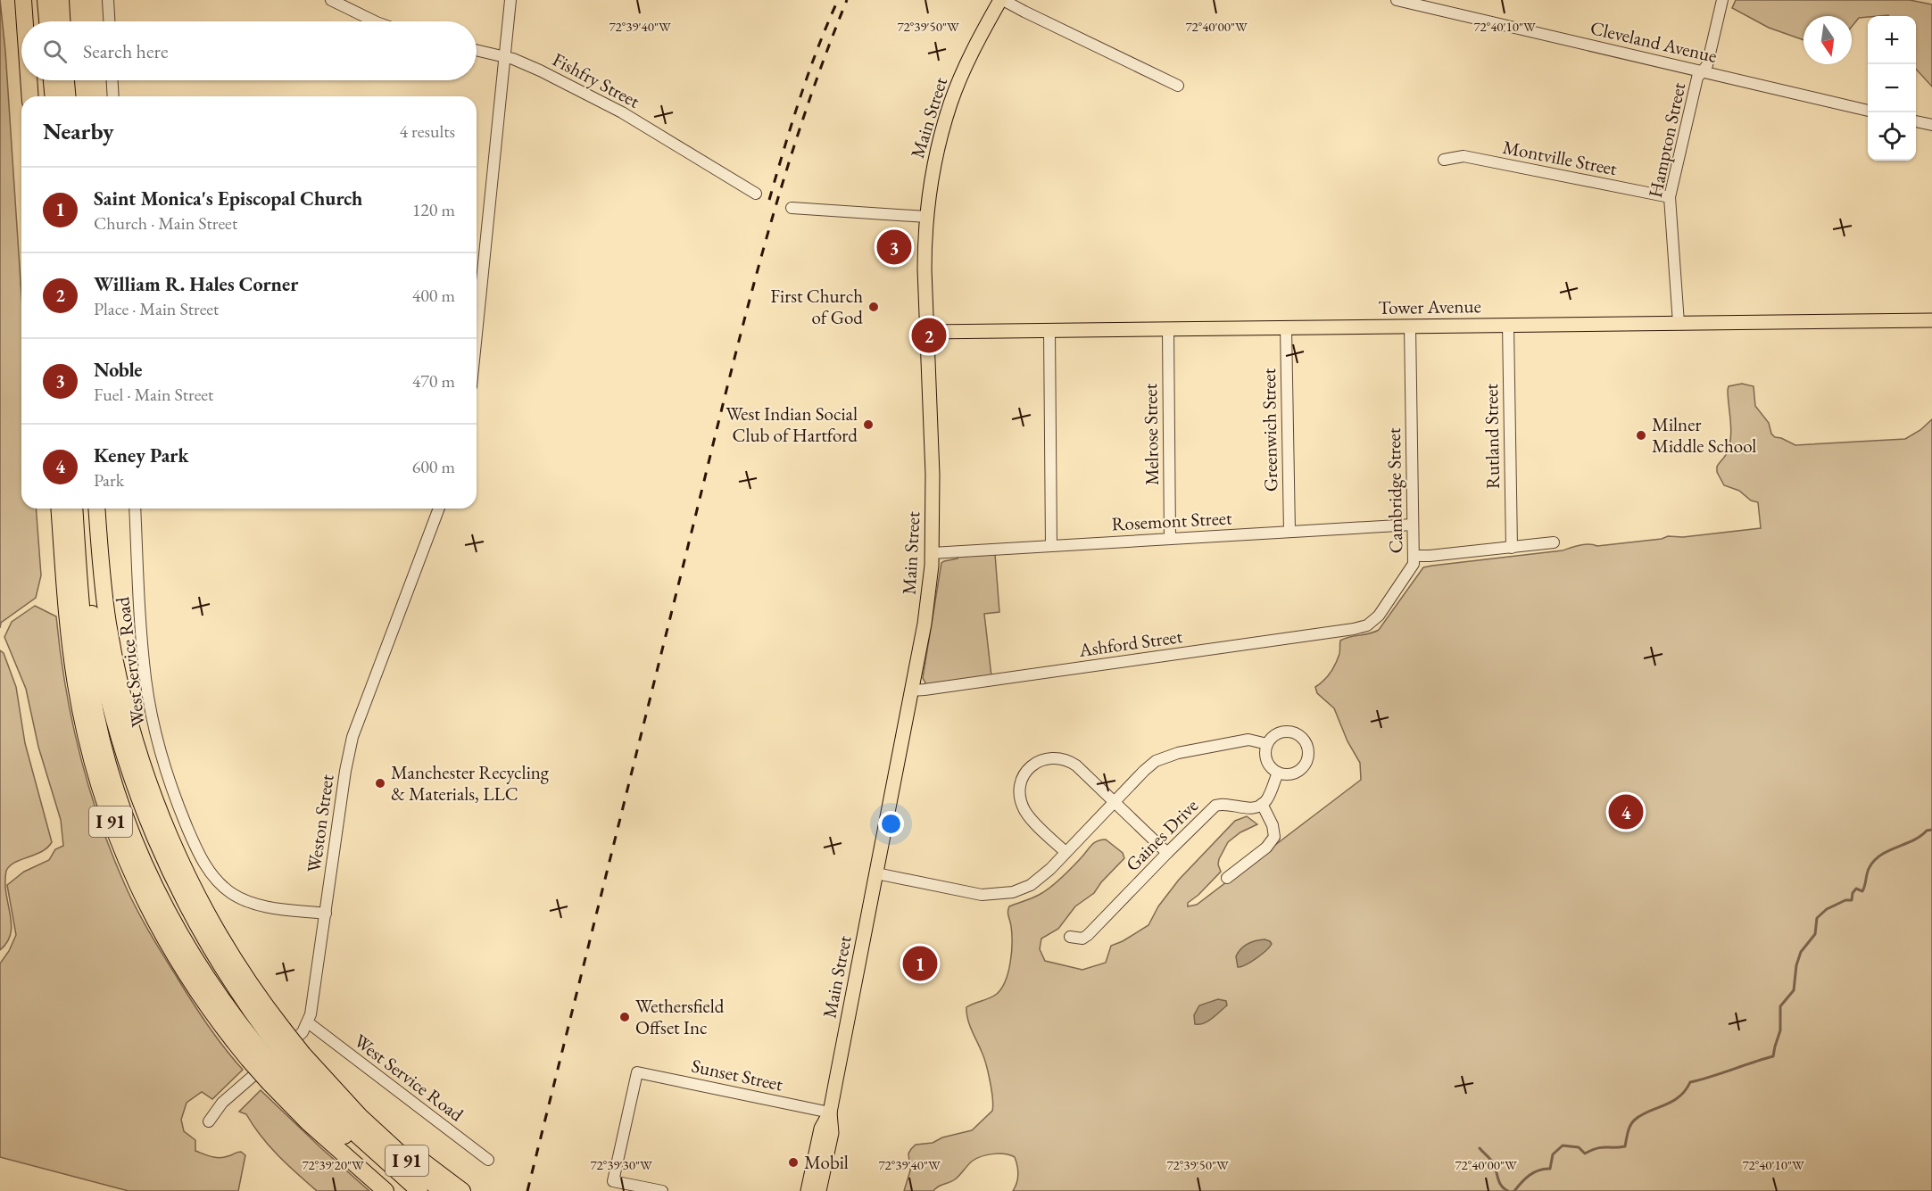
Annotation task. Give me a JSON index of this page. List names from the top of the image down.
{
  "streets": {
    "highway": ["I 91"],
    "main road": ["Main Street", "Tower Avenue"],
    "street": [
      "Cleveland Avenue",
      "Fishfry Street",
      "Hampton Street",
      "Montville Street",
      "Greenwich Street",
      "Melrose Street",
      "Rutland Street",
      "Cambridge Street",
      "Rosemont Street",
      "Ashford Street",
      "West Service Road",
      "Weston Street",
      "Gaines Drive",
      "Sunset Street"
    ]
  },
  "crossings": [
    ["Cleveland Avenue", "Hampton Street"],
    ["Main Street", "Tower Avenue"],
    ["Main Street", "Rosemont Street"],
    ["Main Street", "Ashford Street"],
    ["Main Street", "Sunset Street"],
    ["Hampton Street", "Montville Street"],
    ["Hampton Street", "Tower Avenue"],
    ["Tower Avenue", "Greenwich Street"],
    ["Tower Avenue", "Melrose Street"],
    ["Tower Avenue", "Rutland Street"],
    ["Tower Avenue", "Cambridge Street"],
    ["Greenwich Street", "Rosemont Street"],
    ["Melrose Street", "Rosemont Street"],
    ["Cambridge Street", "Rosemont Street"],
    ["Cambridge Street", "Ashford Street"],
    ["West Service Road", "Weston Street"]
  ],
  "places": [
    "First Church of God",
    "West Indian Social Club of Hartford",
    "Milner Middle School",
    "Manchester Recycling & Materials, LLC",
    "Wethersfield Offset Inc",
    "Mobil"
  ],
  "north": "bottom",
  "page": {
    "map_buttons": ["+", "−"],
    "search": "Search here",
    "heading": ["Nearby", "4 results"],
    "list": [
      {
        "mark": "1",
        "name": "Saint Monica's Episcopal Church",
        "note": "Church · Main Street",
        "value": "120 m"
      },
      {
        "mark": "2",
        "name": "William R. Hales Corner",
        "note": "Place · Main Street",
        "value": "400 m"
      },
      {
        "mark": "3",
        "name": "Noble",
        "note": "Fuel · Main Street",
        "value": "470 m"
      },
      {
        "mark": "4",
        "name": "Keney Park",
        "note": "Park",
        "value": "600 m"
      }
    ],
    "pins": [
      "3",
      "2",
      "4",
      "1"
    ]
  },
  "coordinates": [
    "72°39'40\"W",
    "72°39'50\"W",
    "72°40'00\"W",
    "72°40'10\"W",
    "72°39'20\"W",
    "72°39'30\"W"
  ]
}
